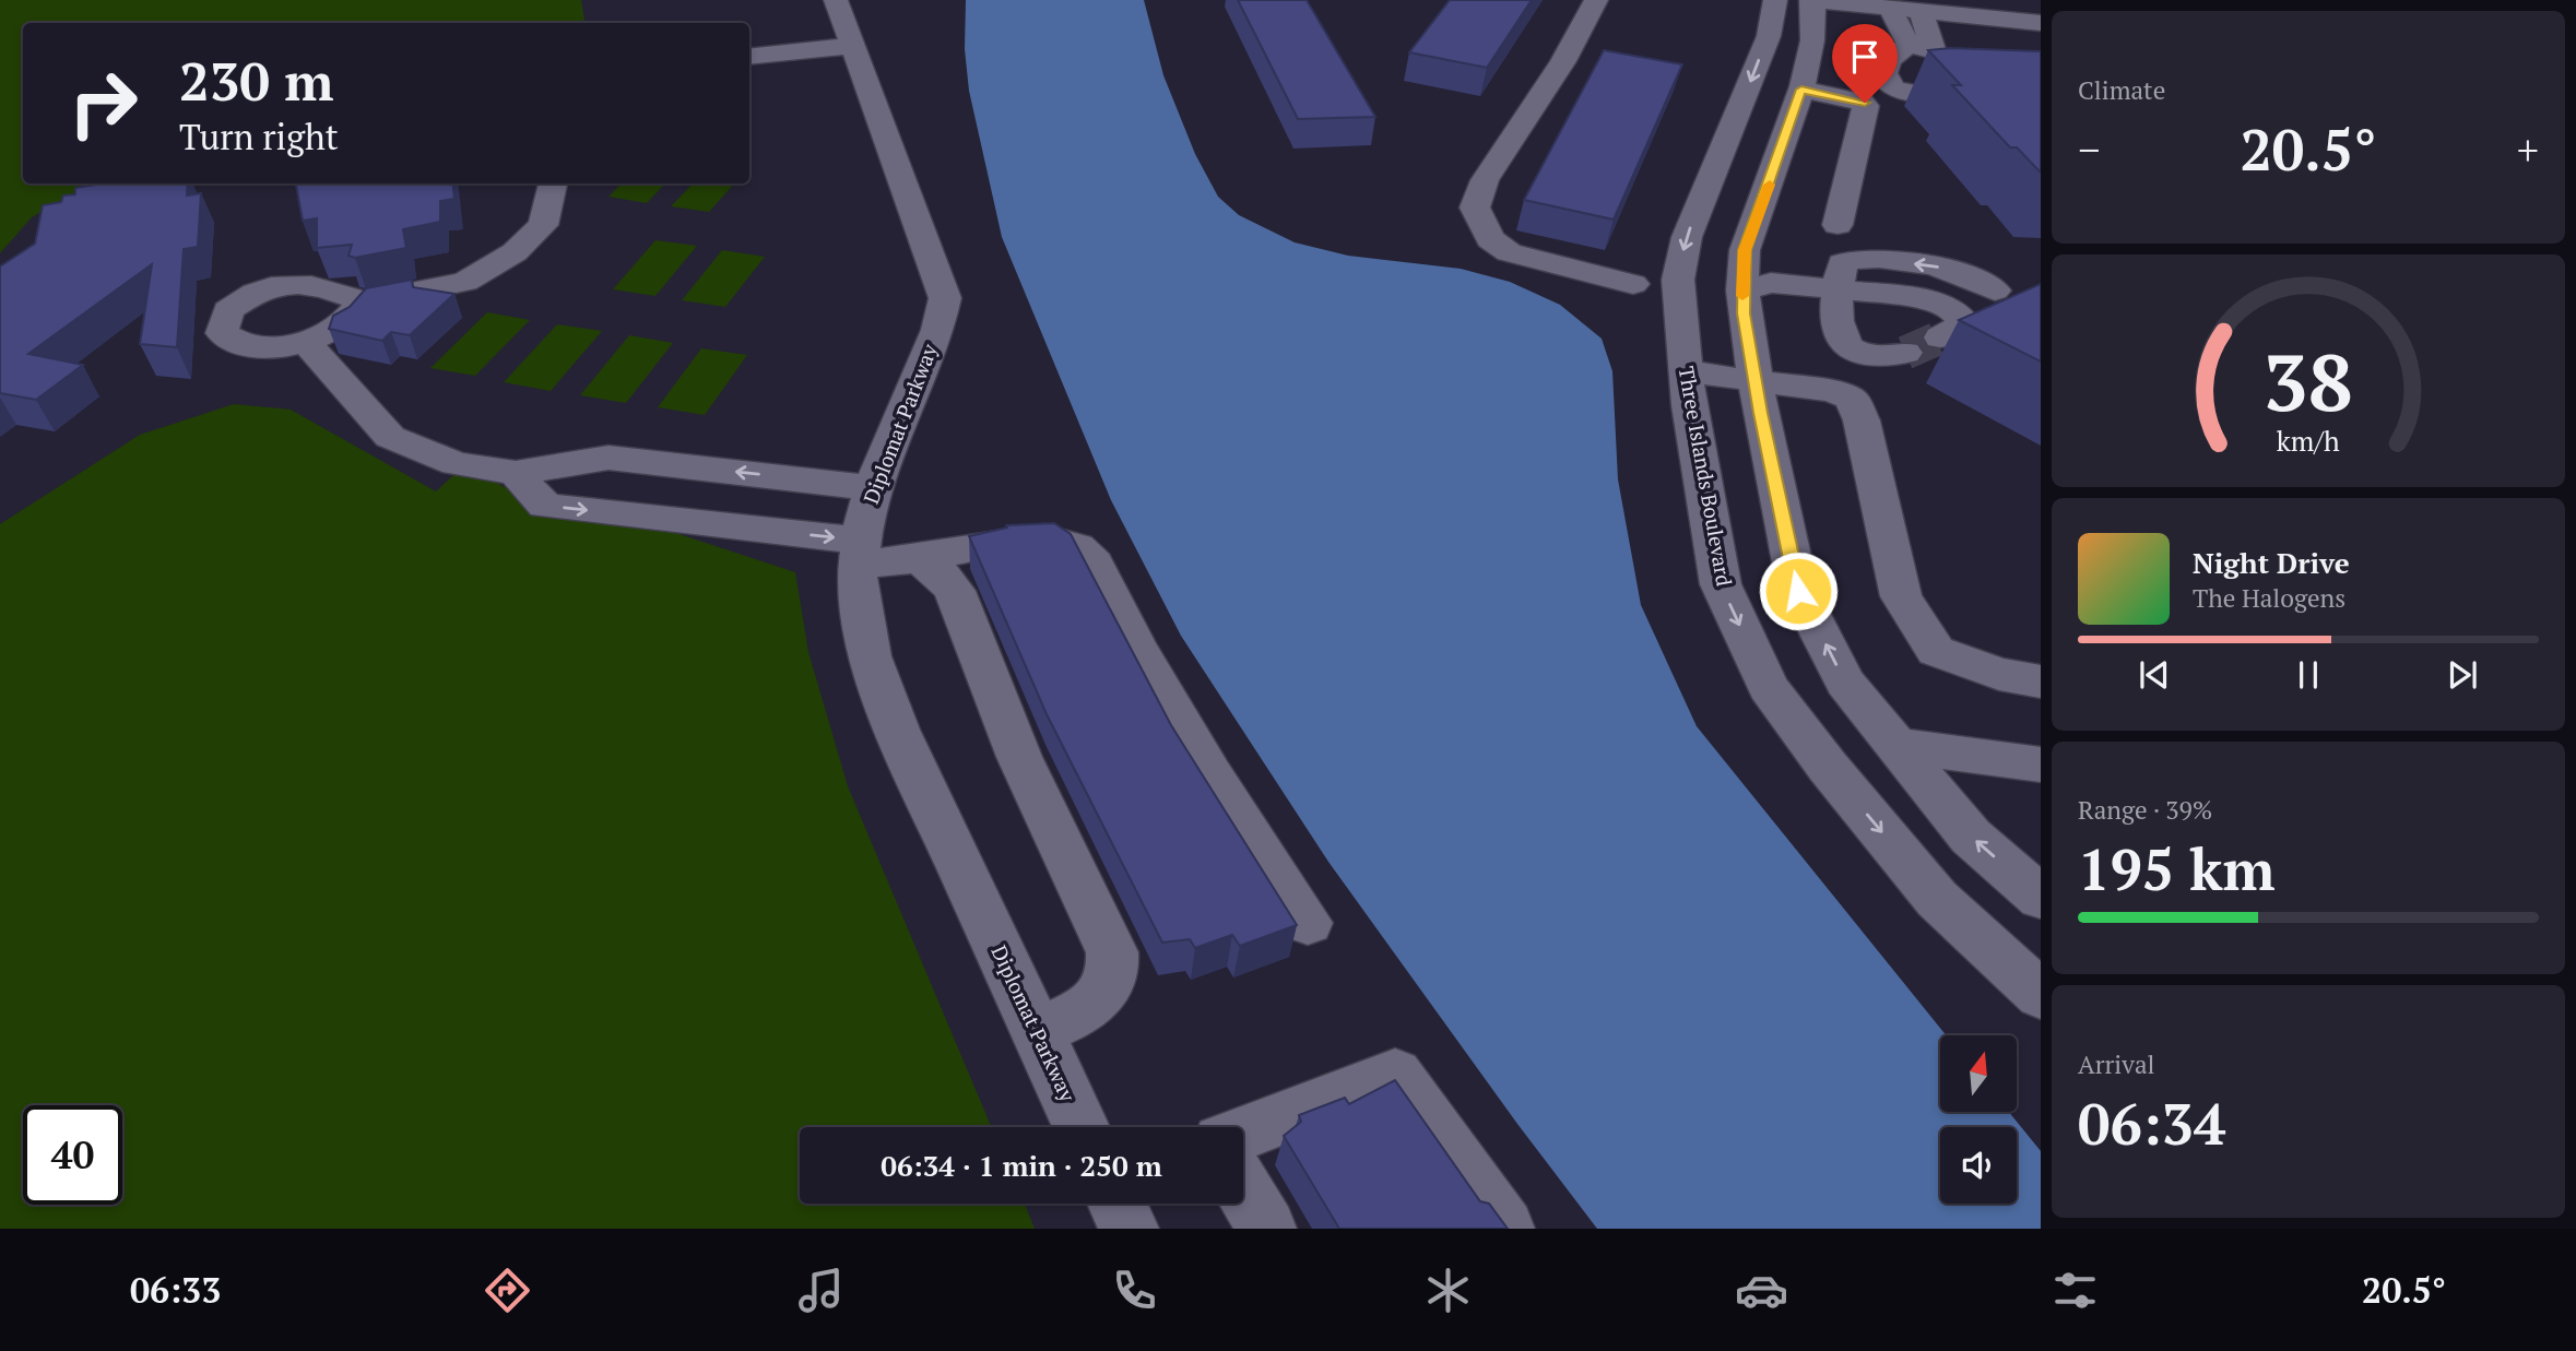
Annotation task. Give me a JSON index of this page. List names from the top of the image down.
{
  "streets": {
    "street": ["Diplomat Parkway", "Three Islands Boulevard"]
  },
  "north": "top",
  "page": {
    "tile": [
      "Climate",
      ["Range · 39%", "195 km"],
      ["Arrival", "06:34"]
    ],
    "turn": ["230 m", "Turn right"],
    "heat": ["−", "20.5°", "+"],
    "song": ["Night Drive", "The Halogens"],
    "limit": "40",
    "trip": "06:34 · 1 min · 250 m",
    "tabs": ["06:33", "20.5°"],
    "gauge": ["38", "km/h"]
  }
}
